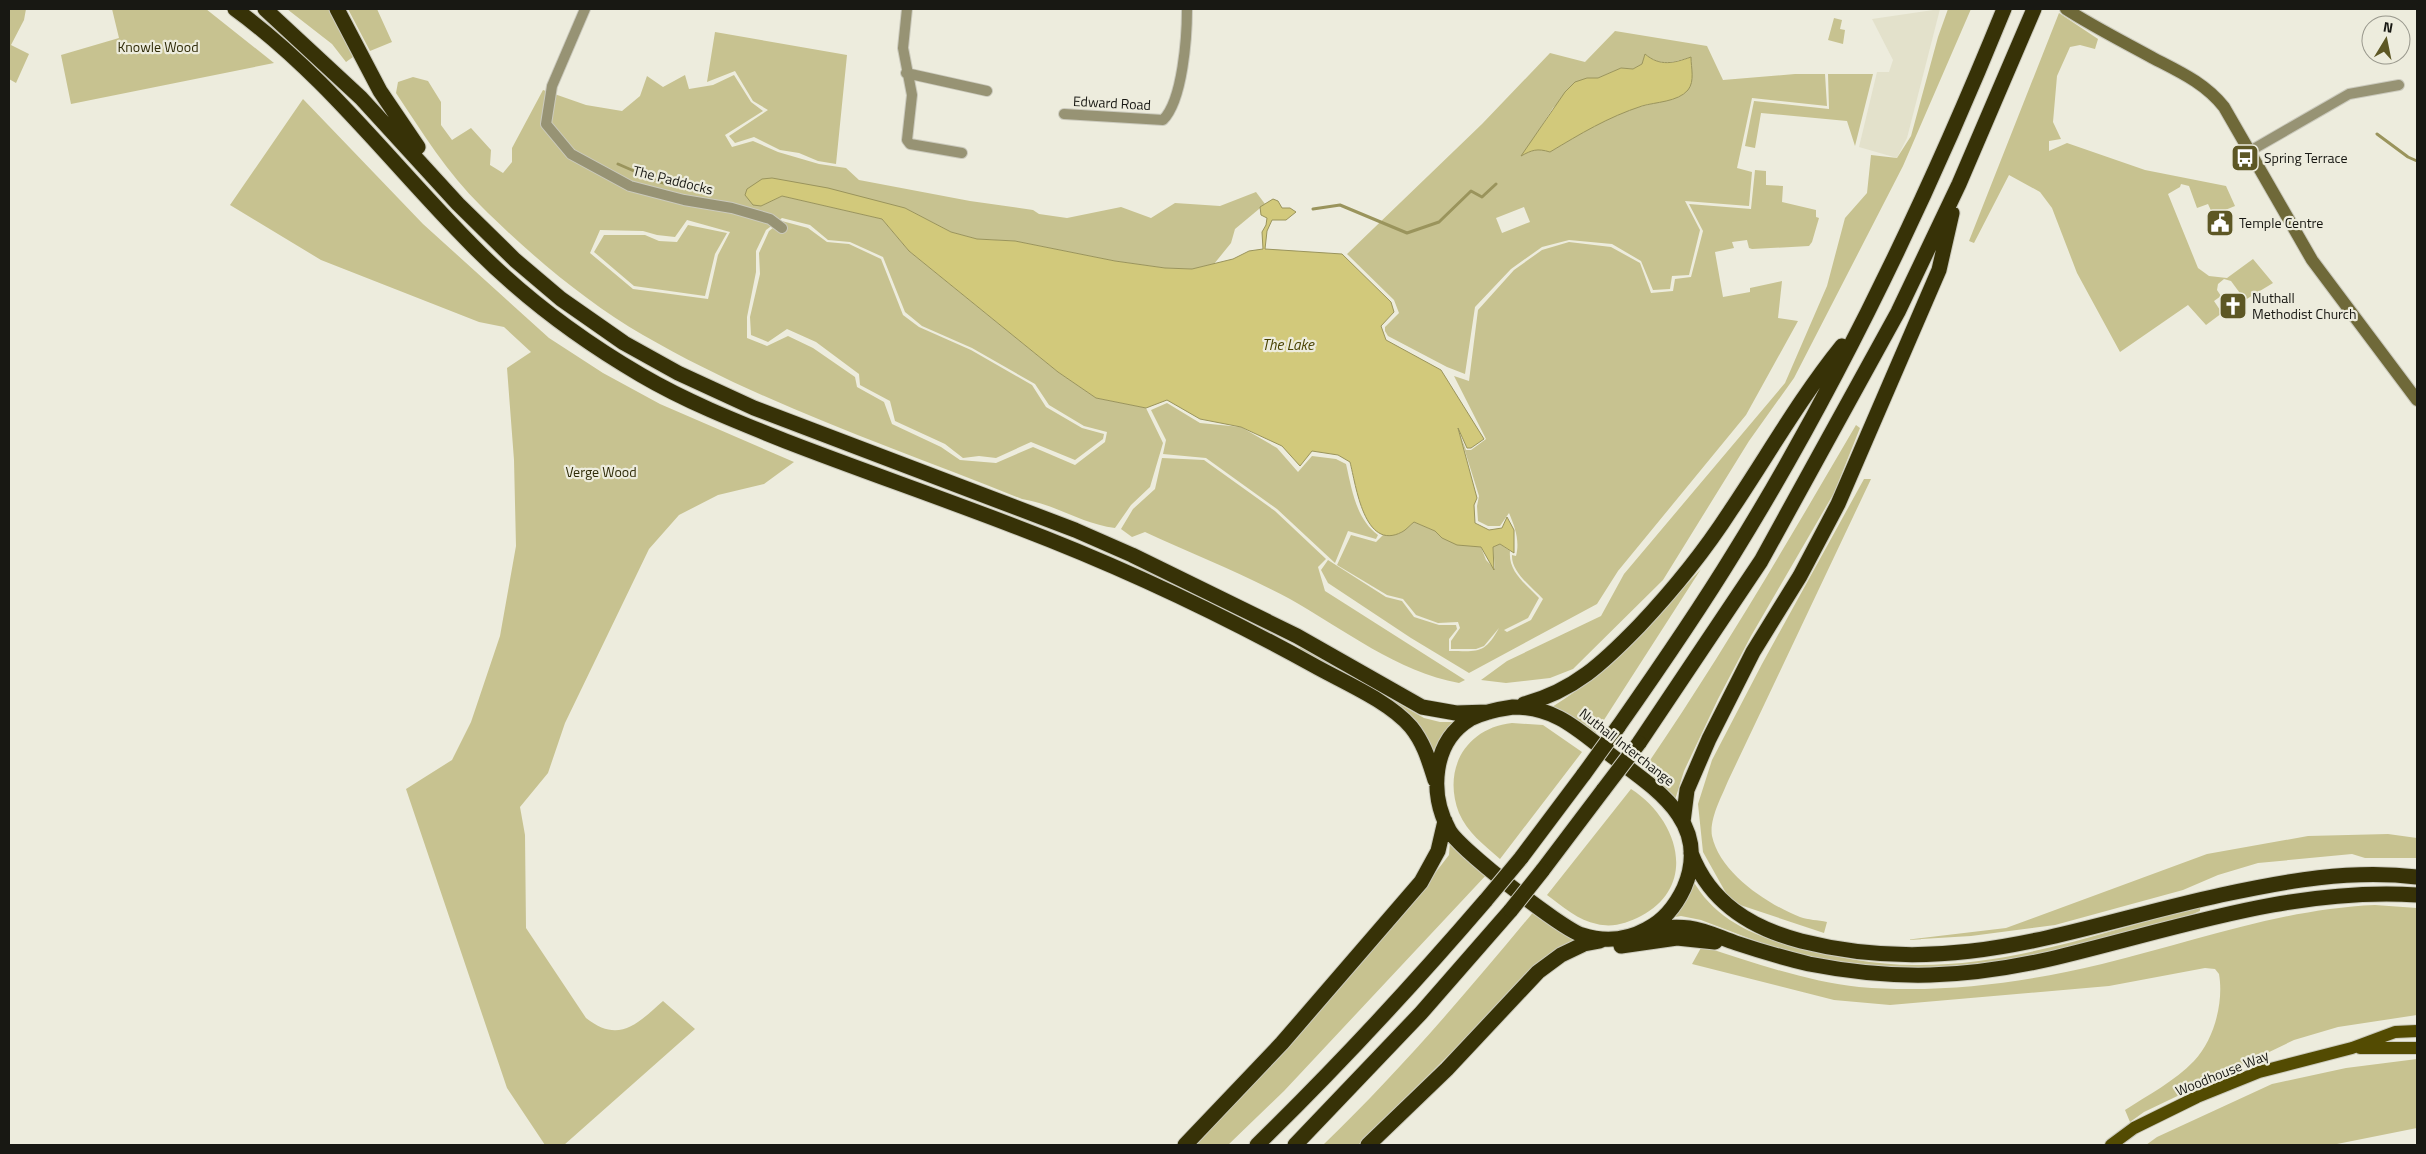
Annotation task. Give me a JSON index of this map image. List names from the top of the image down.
{
  "streets": {
    "highway": ["Nuthall Interchange"],
    "main road": ["Woodhouse Way"],
    "street": ["Edward Road", "The Paddocks"]
  },
  "water": ["The Lake"],
  "parks": ["Knowle Wood", "Verge Wood"],
  "places": {
    "bus stop": ["Spring Terrace"],
    "public building": ["Temple Centre"],
    "church": ["Nuthall Methodist Church"]
  },
  "north": "top"
}
